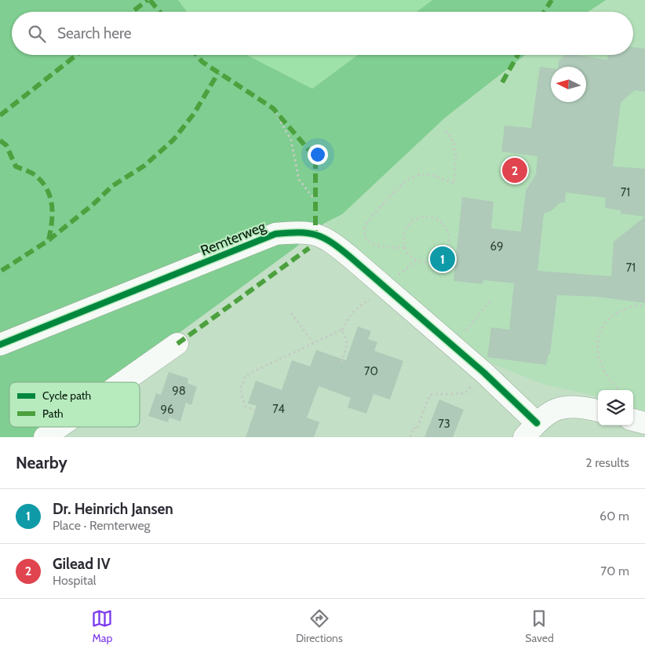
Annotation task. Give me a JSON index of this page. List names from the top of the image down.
{
  "streets": {
    "street": ["Remterweg"]
  },
  "house_numbers": [
    "71",
    "69",
    "71",
    "70",
    "98",
    "74",
    "96",
    "73"
  ],
  "legend": ["Cycle path", "Path"],
  "north": "left",
  "page": {
    "search": "Search here",
    "pins": ["2", "1"],
    "heading": ["Nearby", "2 results"],
    "list": [
      {
        "mark": "1",
        "name": "Dr. Heinrich Jansen",
        "note": "Place · Remterweg",
        "value": "60 m"
      },
      {
        "mark": "2",
        "name": "Gilead IV",
        "note": "Hospital",
        "value": "70 m"
      }
    ],
    "nav": ["Map", "Directions", "Saved"]
  }
}
